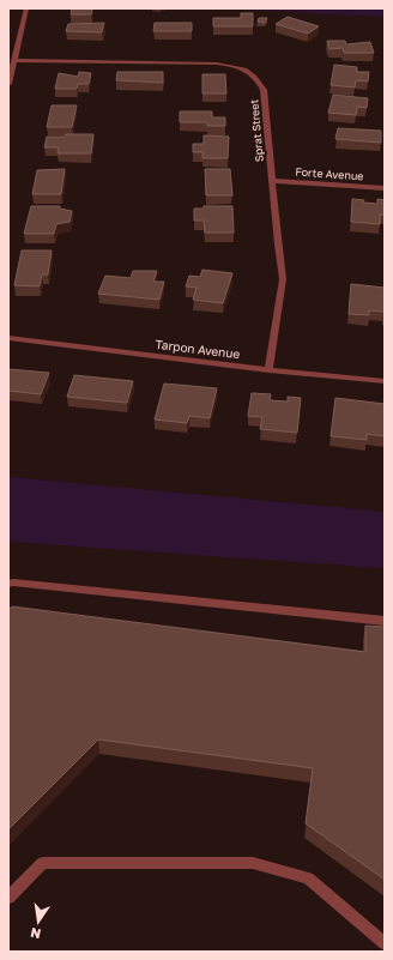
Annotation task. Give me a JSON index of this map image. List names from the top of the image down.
{
  "streets": {
    "street": ["Sprat Street", "Forte Avenue", "Tarpon Avenue"]
  },
  "crossings": [
    ["Sprat Street", "Forte Avenue"],
    ["Sprat Street", "Tarpon Avenue"]
  ],
  "north": "bottom"
}
